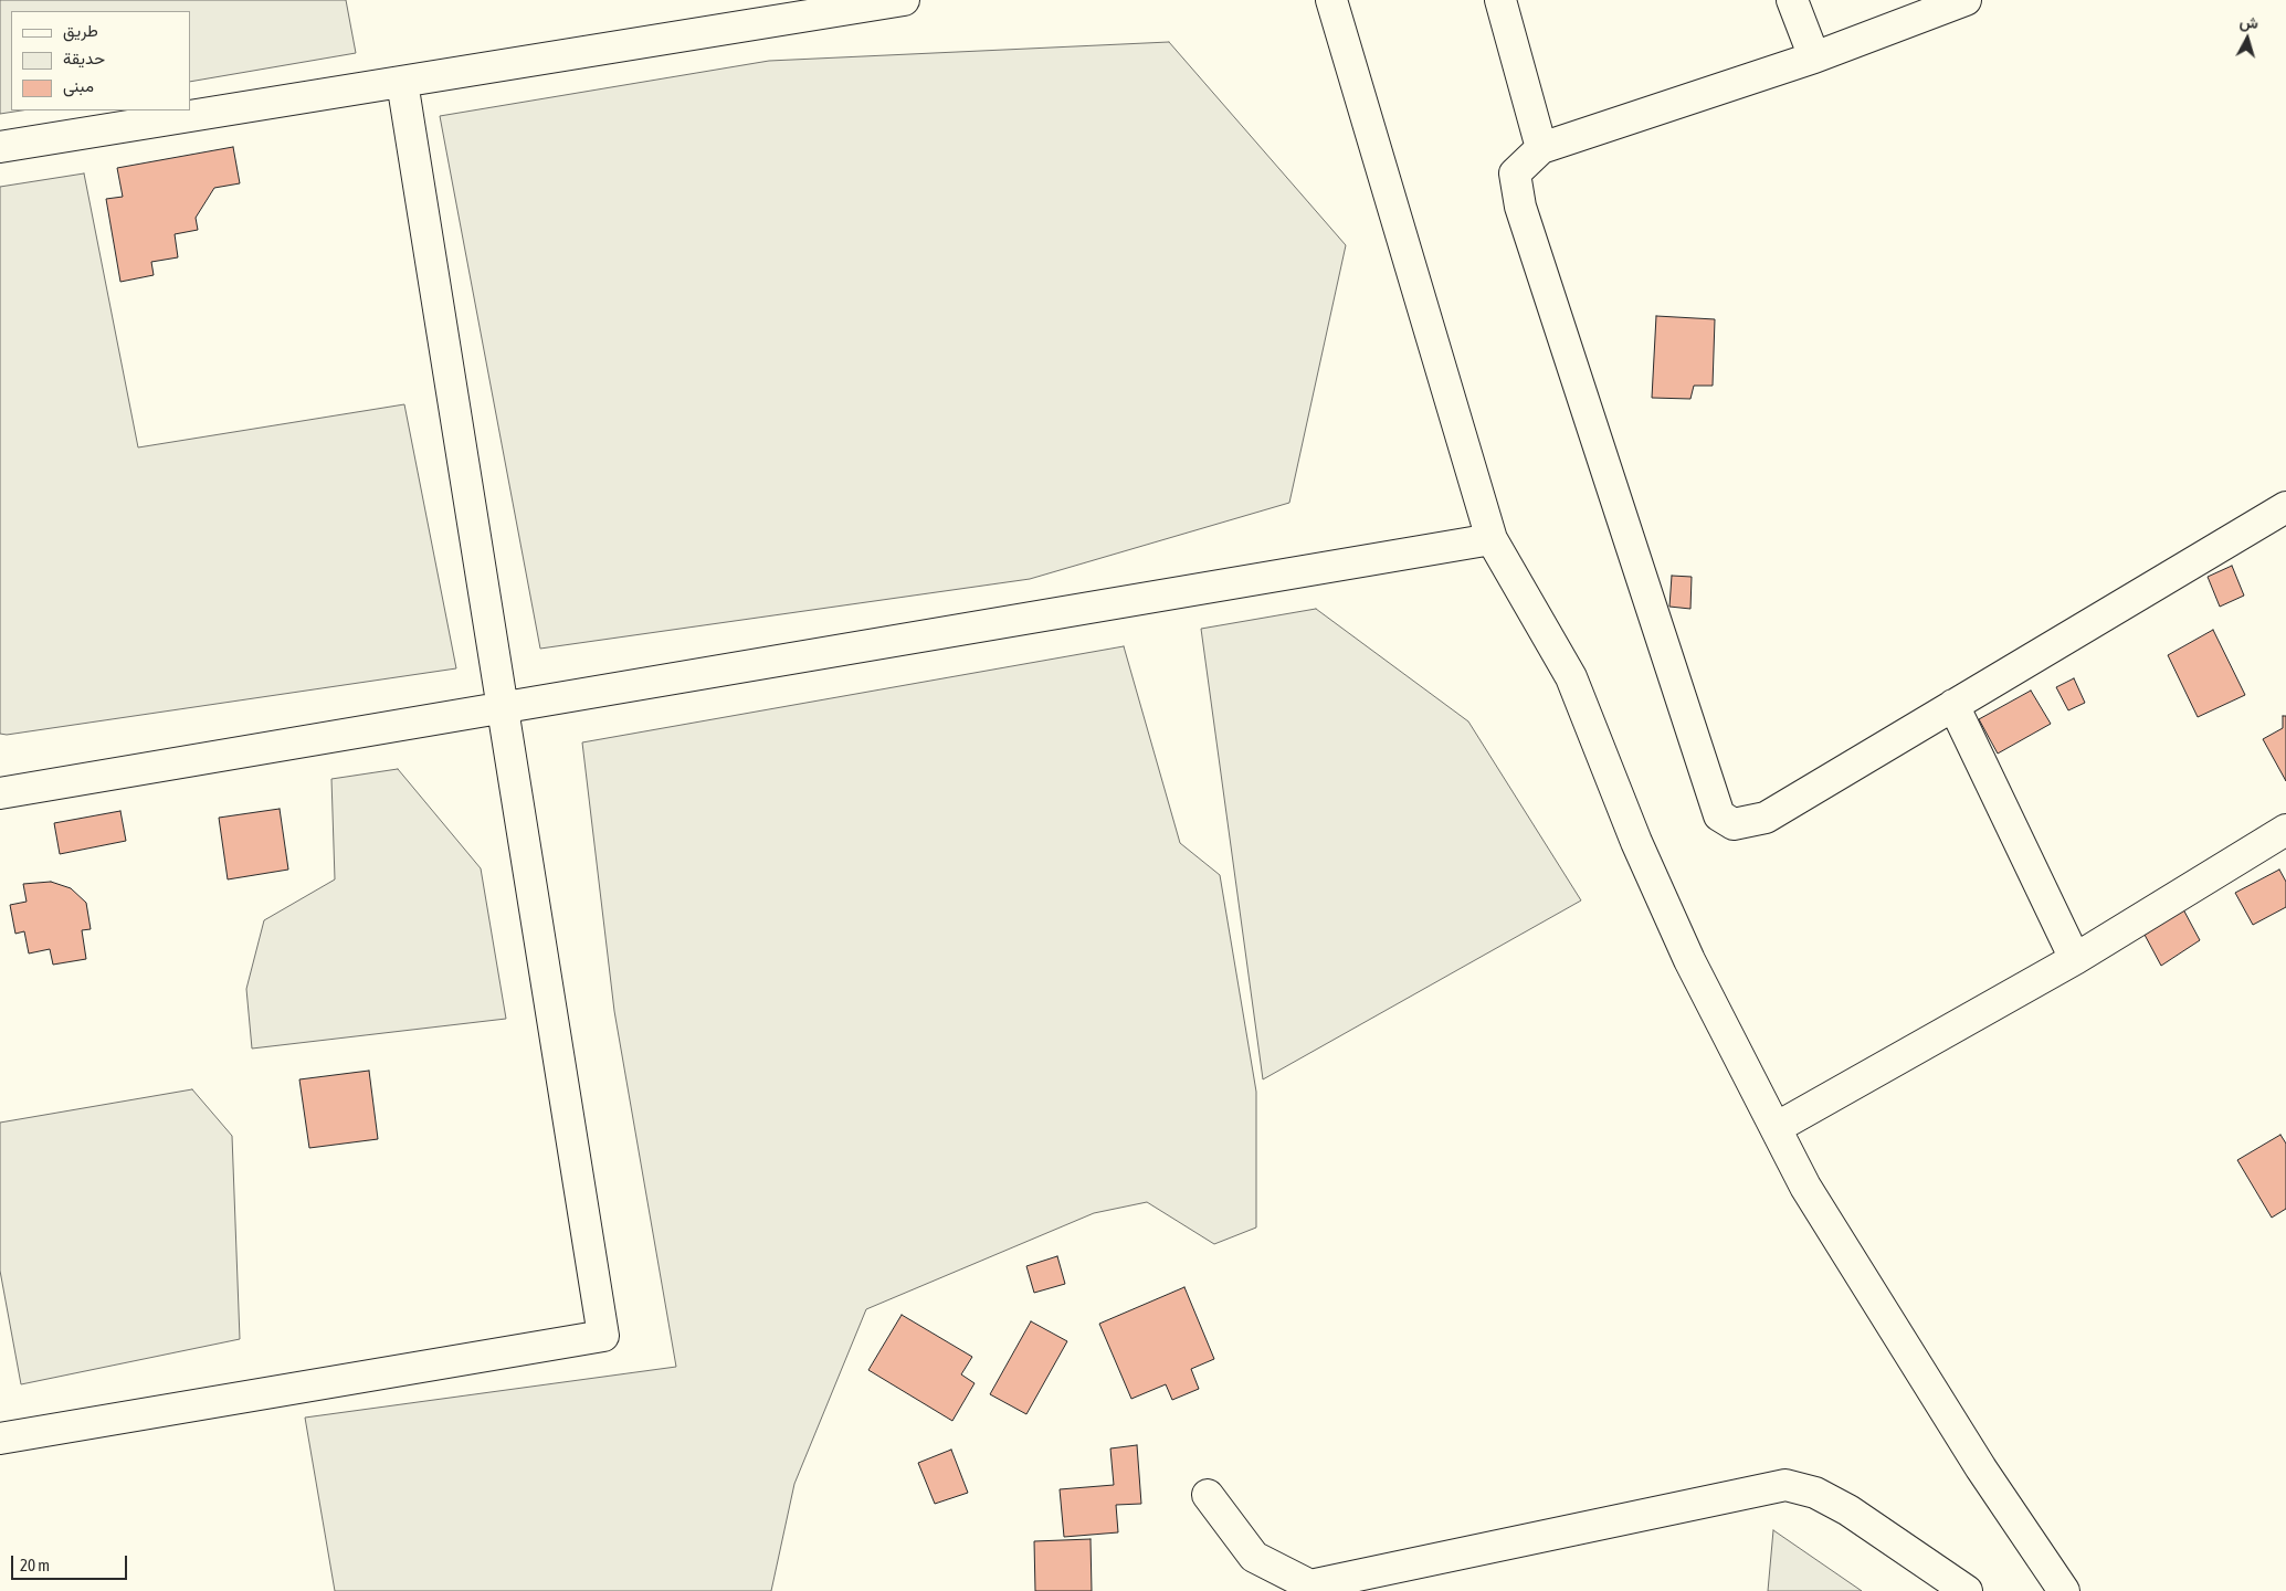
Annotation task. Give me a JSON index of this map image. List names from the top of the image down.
{
  "legend": ["طريق", "حديقة", "مبنى"],
  "scale_bar": "20 m",
  "north": "top"
}
